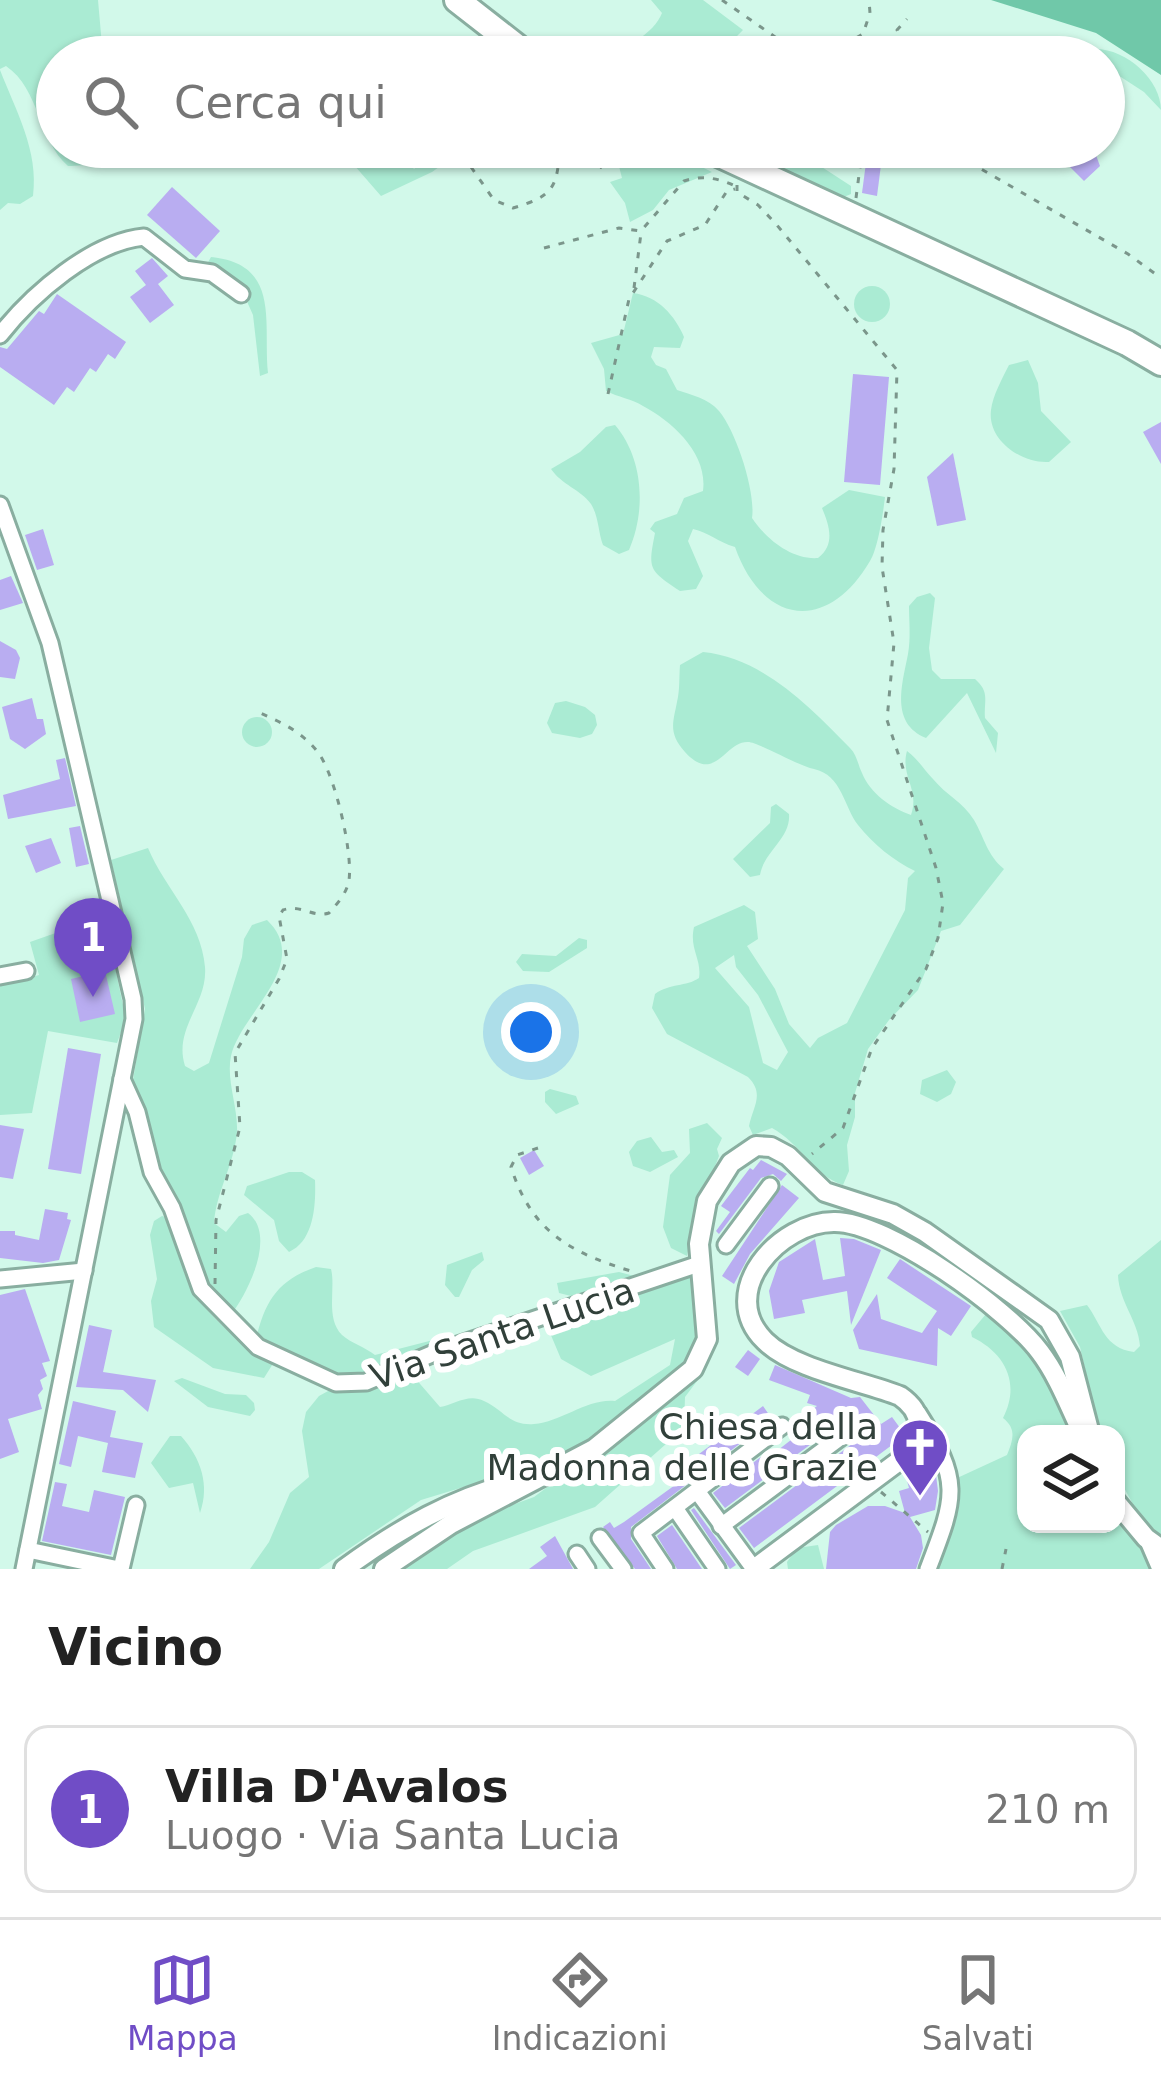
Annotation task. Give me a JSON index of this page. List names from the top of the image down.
{
  "streets": {
    "street": ["Via Santa Lucia"]
  },
  "places": {
    "church": ["Chiesa della Madonna delle Grazie"]
  },
  "page": {
    "search": "Cerca qui",
    "pins": "1",
    "heading": "Vicino",
    "list": [
      {
        "mark": "1",
        "name": "Villa D'Avalos",
        "note": "Luogo · Via Santa Lucia",
        "value": "210 m"
      }
    ],
    "nav": ["Mappa", "Indicazioni", "Salvati"]
  }
}
